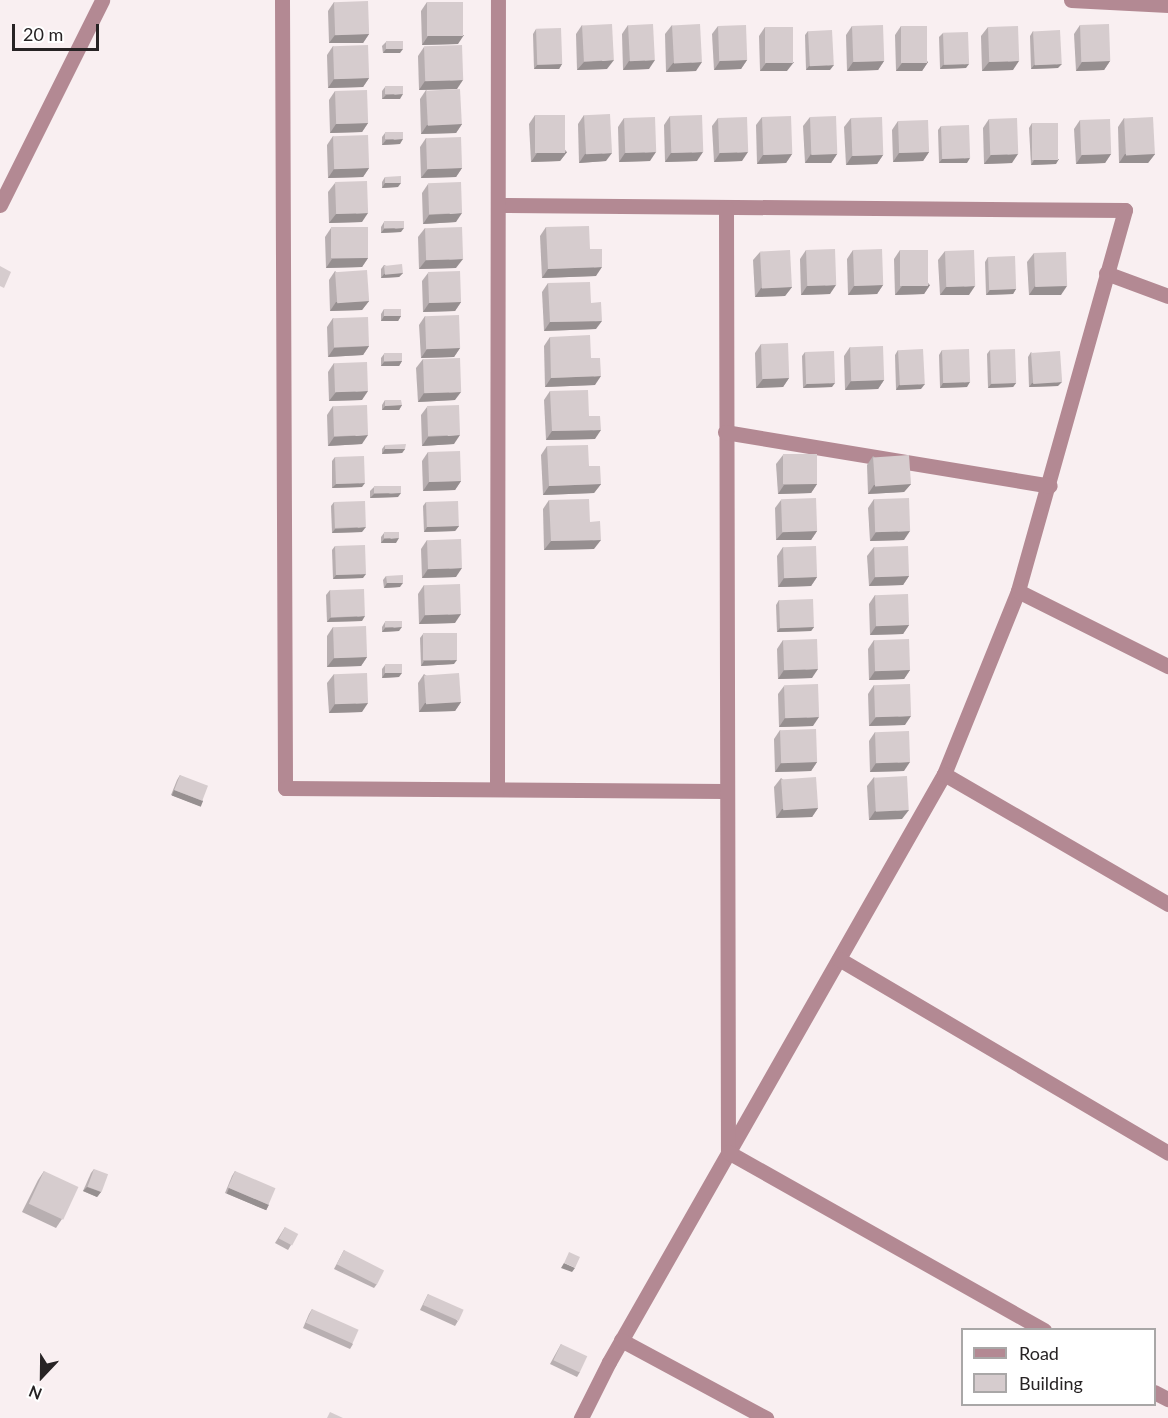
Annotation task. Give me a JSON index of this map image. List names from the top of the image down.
{
  "legend": ["Road", "Building"],
  "scale_bar": "20 m",
  "north": "bottom"
}
